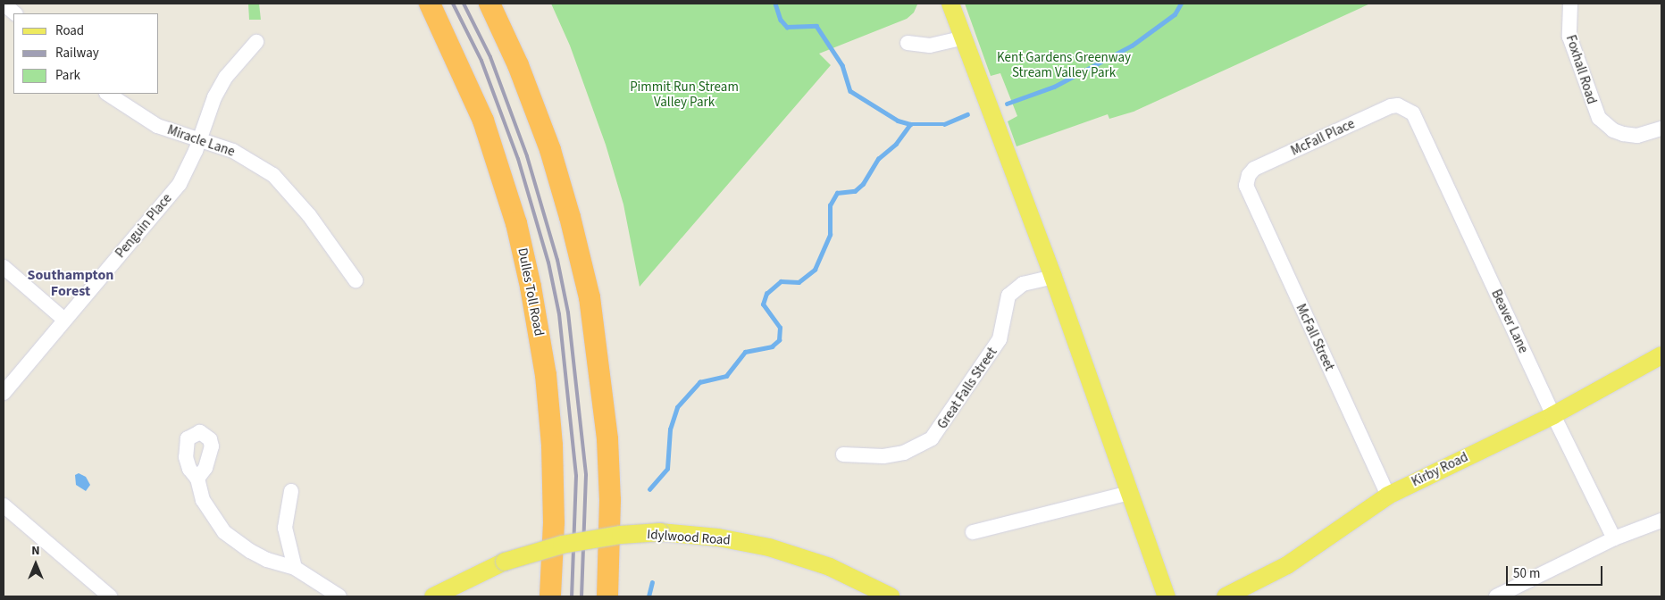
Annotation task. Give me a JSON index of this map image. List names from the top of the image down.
{
  "streets": {
    "highway": ["Dulles Toll Road"],
    "main road": ["Kirby Road", "Idylwood Road"],
    "street": [
      "Foxhall Road",
      "McFall Place",
      "Miracle Lane",
      "Penguin Place",
      "Beaver Lane",
      "McFall Street",
      "Great Falls Street"
    ]
  },
  "crossings": [
    ["McFall Place", "Beaver Lane"],
    ["McFall Place", "McFall Street"],
    ["Miracle Lane", "Penguin Place"],
    ["Beaver Lane", "Kirby Road"],
    ["McFall Street", "Kirby Road"]
  ],
  "districts": ["Southampton Forest"],
  "parks": ["Kent Gardens Greenway Stream Valley Park", "Pimmit Run Stream Valley Park"],
  "legend": ["Road", "Railway", "Park"],
  "scale_bar": "50 m",
  "north": "top"
}
